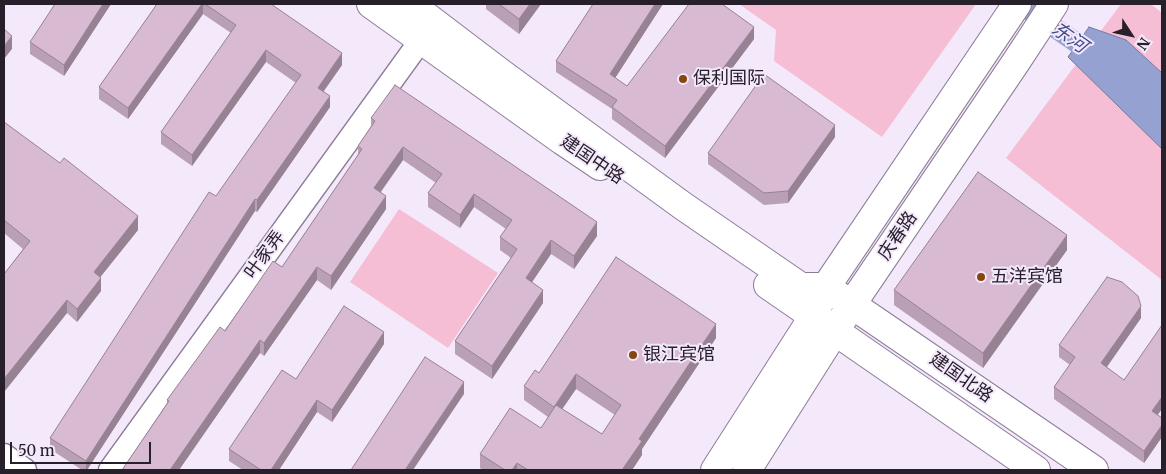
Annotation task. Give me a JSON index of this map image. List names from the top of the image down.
{
  "streets": {
    "main road": ["建国中路", "庆春路", "建国北路"],
    "street": ["叶家弄"]
  },
  "crossings": [
    ["建国中路", "庆春路"],
    ["建国中路", "叶家弄"],
    ["建国中路", "建国北路"],
    ["庆春路", "建国北路"]
  ],
  "water": ["东河"],
  "places": ["保利国际", "五洋宾馆", "银江宾馆"],
  "scale_bar": "50 m",
  "north": "bottom right"
}
